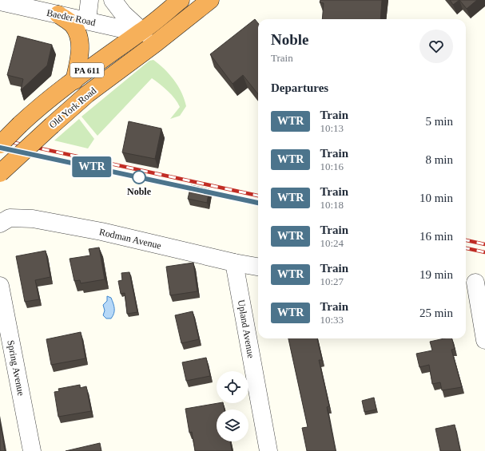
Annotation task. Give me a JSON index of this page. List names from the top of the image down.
{
  "streets": {
    "highway": ["PA 611", "Old York Road"],
    "street": [
      "Baeder Road",
      "Rodman Avenue",
      "Upland Avenue",
      "Spring Avenue"
    ]
  },
  "crossings": [
    ["Baeder Road", "Old York Road"],
    ["Rodman Avenue", "Upland Avenue"]
  ],
  "places": ["Noble"],
  "page": {
    "on_map": "WTR",
    "heading": [
      ["Noble", "Train"],
      "Departures"
    ],
    "list": [
      {
        "mark": "WTR",
        "name": "Train",
        "note": "10:13",
        "value": "5 min"
      },
      {
        "mark": "WTR",
        "name": "Train",
        "note": "10:16",
        "value": "8 min"
      },
      {
        "mark": "WTR",
        "name": "Train",
        "note": "10:18",
        "value": "10 min"
      },
      {
        "mark": "WTR",
        "name": "Train",
        "note": "10:24",
        "value": "16 min"
      },
      {
        "mark": "WTR",
        "name": "Train",
        "note": "10:27",
        "value": "19 min"
      },
      {
        "mark": "WTR",
        "name": "Train",
        "note": "10:33",
        "value": "25 min"
      }
    ]
  }
}
